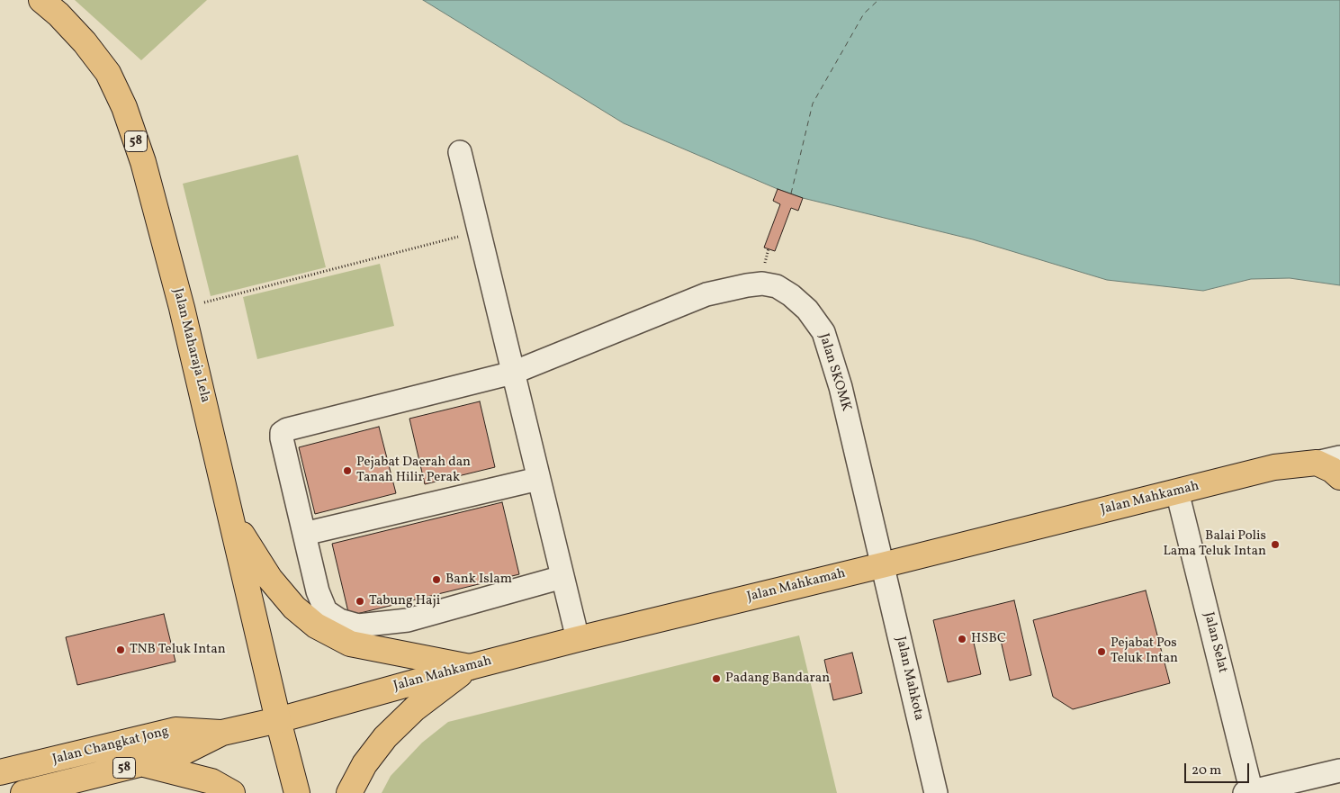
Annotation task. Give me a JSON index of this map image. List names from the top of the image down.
{
  "streets": {
    "main road": [
      "58",
      "Jalan Maharaja Lela",
      "Jalan Mahkamah",
      "Jalan Changkat Jong"
    ],
    "street": ["Jalan SKOMK", "Jalan Selat", "Jalan Mahkota"]
  },
  "crossings": [
    ["Jalan Maharaja Lela", "Jalan Mahkamah"],
    ["Jalan Maharaja Lela", "Jalan Changkat Jong"],
    ["Jalan SKOMK", "Jalan Mahkamah"],
    ["Jalan SKOMK", "Jalan Mahkota"],
    ["Jalan Mahkamah", "Jalan Selat"],
    ["Jalan Mahkamah", "Jalan Mahkota"],
    ["Jalan Mahkamah", "Jalan Changkat Jong"]
  ],
  "places": [
    "Pejabat Daerah dan Tanah Hilir Perak",
    "Balai Polis Lama Teluk Intan",
    "Bank Islam",
    "Tabung Haji",
    "HSBC",
    "TNB Teluk Intan",
    "Pejabat Pos Teluk Intan",
    "Padang Bandaran"
  ],
  "scale_bar": "20 m"
}
